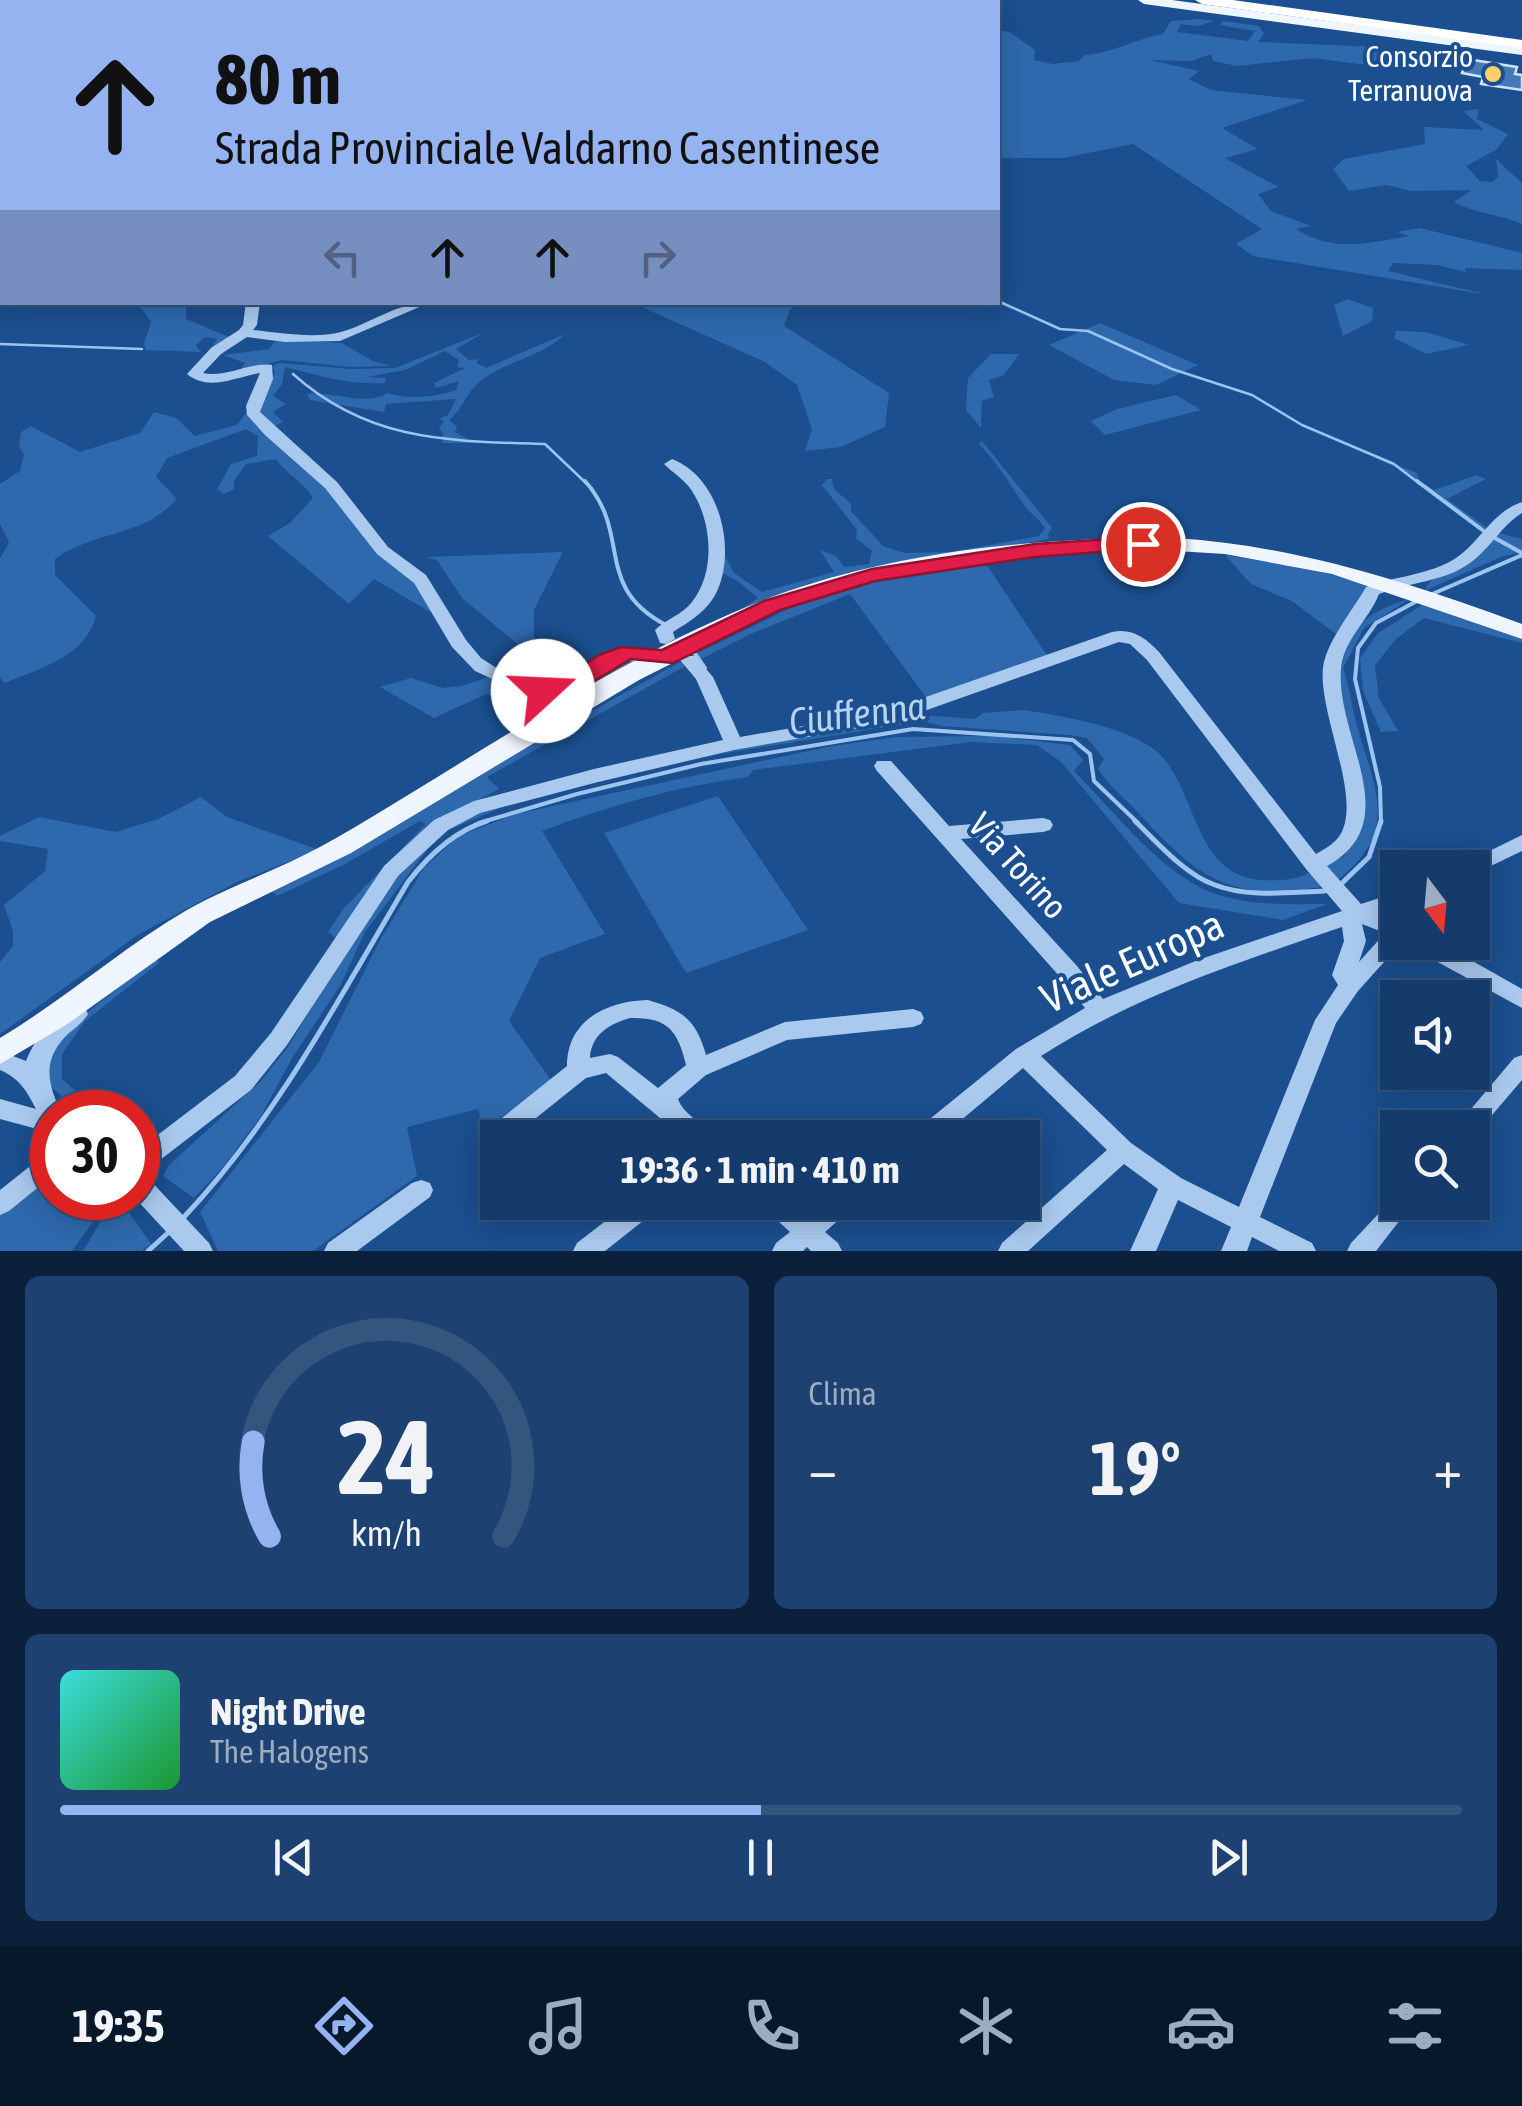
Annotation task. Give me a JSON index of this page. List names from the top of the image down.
{
  "streets": {
    "street": ["Via Torino", "Viale Europa"]
  },
  "crossings": [
    ["Via Torino", "Viale Europa"]
  ],
  "water": ["Ciuffenna"],
  "places": ["Consorzio Terranuova"],
  "north": "bottom",
  "page": {
    "turn": ["80 m", "Strada Provinciale Valdarno Casentinese"],
    "limit": "30",
    "trip": "19:36 · 1 min · 410 m",
    "tile": "Clima",
    "heat": ["−", "19°", "+"],
    "song": ["Night Drive", "The Halogens"],
    "tabs": "19:35",
    "gauge": ["24", "km/h"]
  }
}
